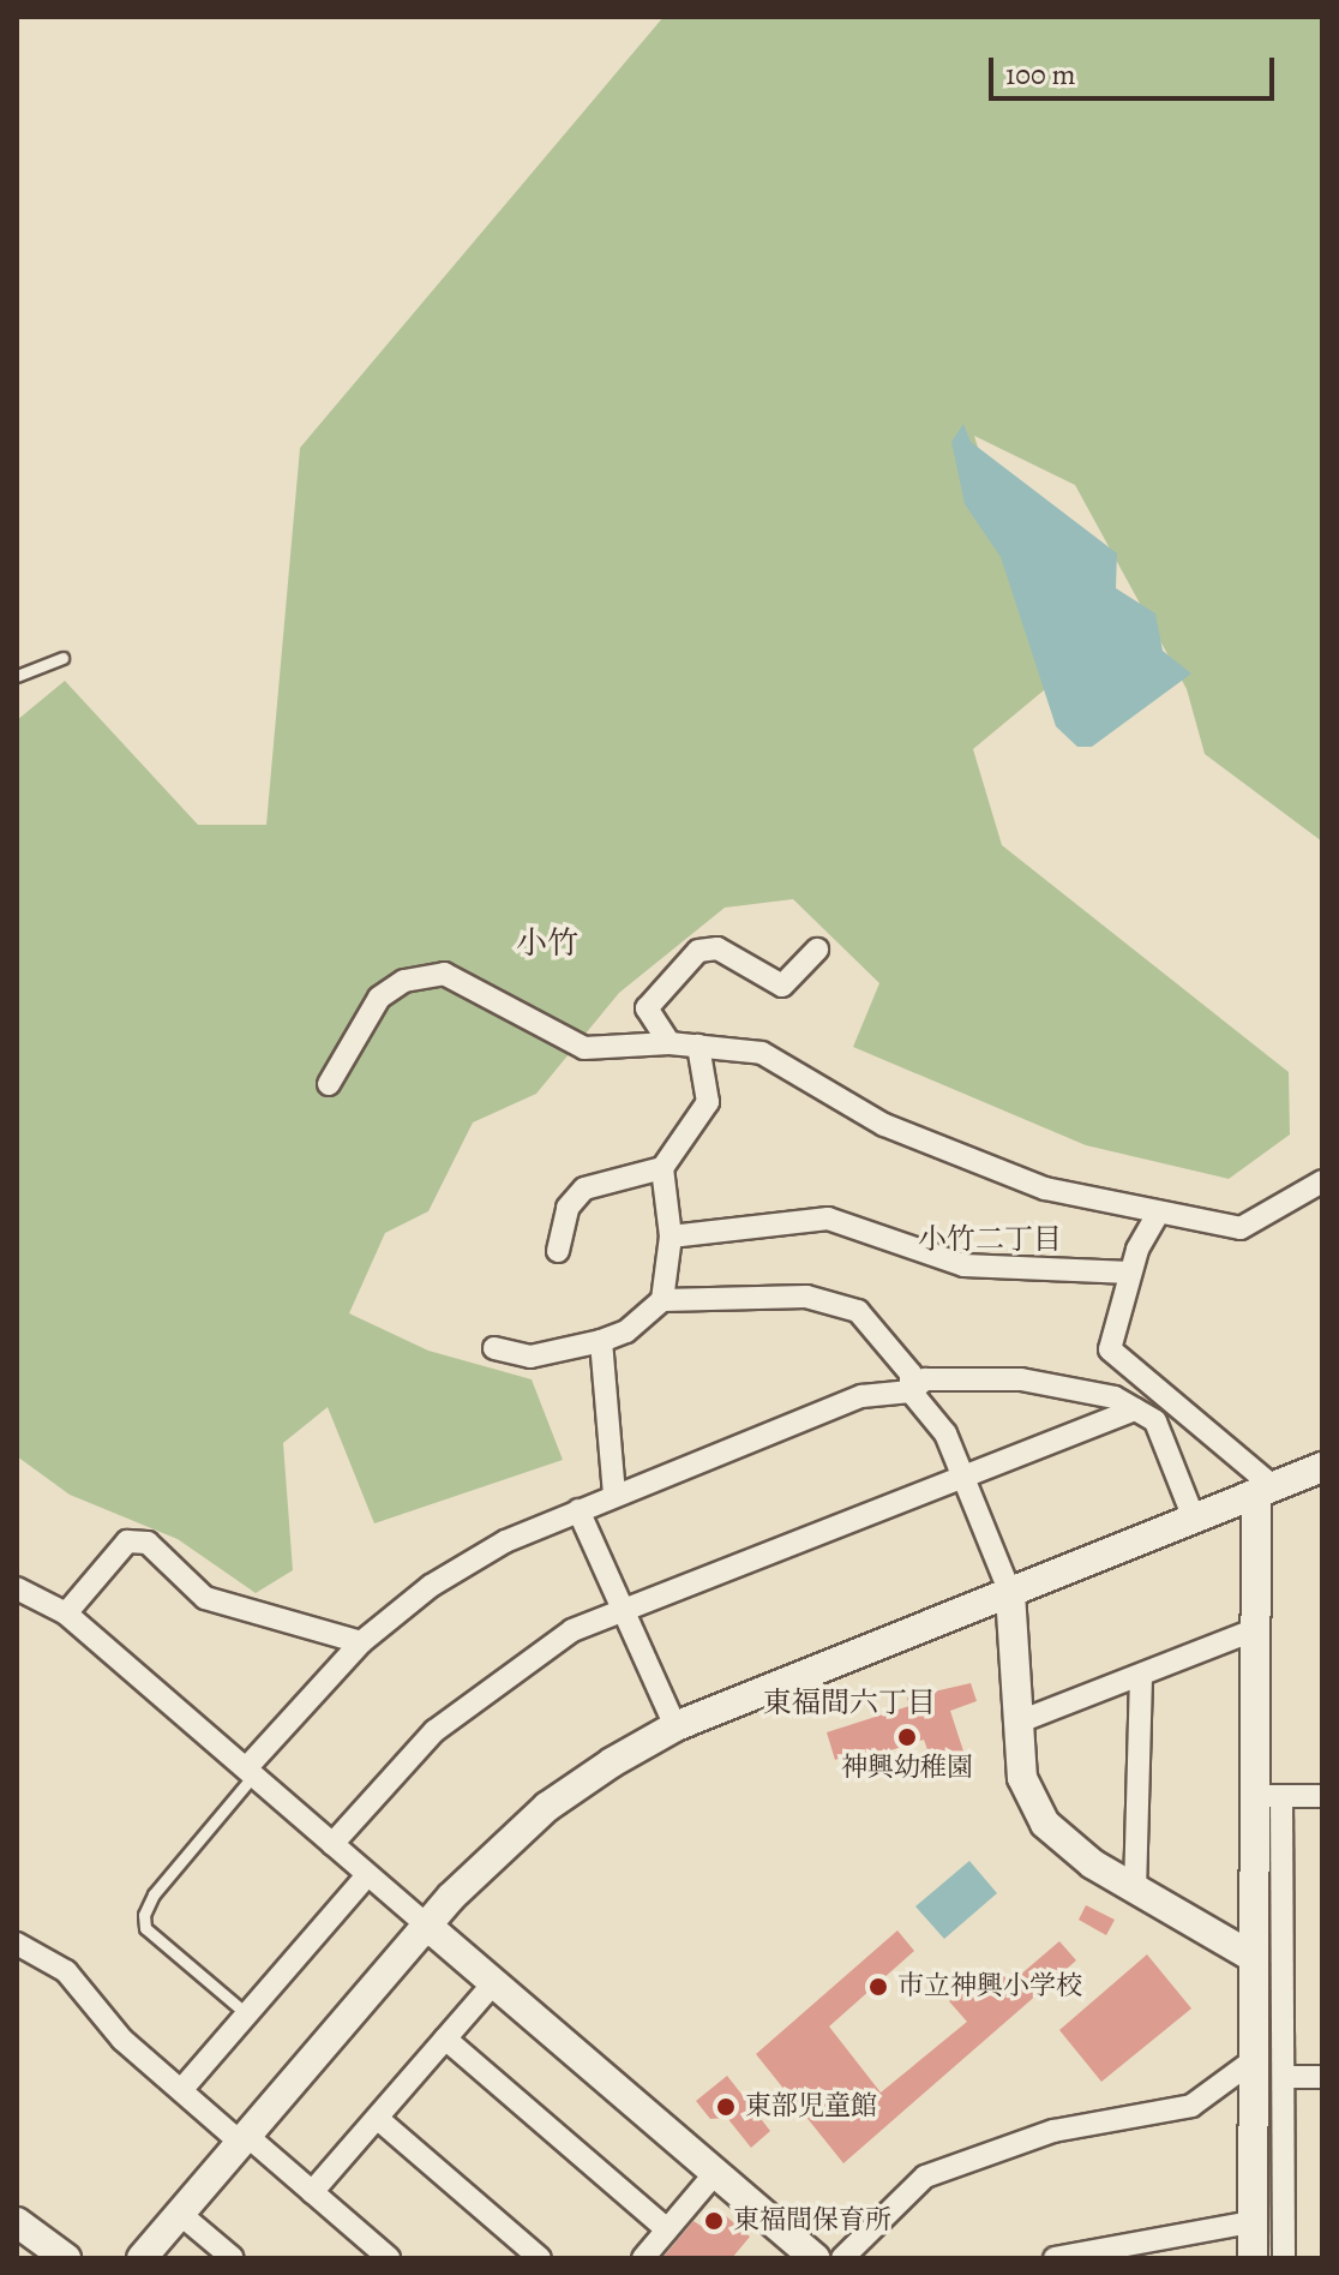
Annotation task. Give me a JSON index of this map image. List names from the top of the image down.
{
  "districts": ["小竹", "小竹二丁目", "東福間六丁目"],
  "places": [
    "神興幼稚園",
    "市立神興小学校",
    "東部児童館",
    "東福間保育所"
  ],
  "scale_bar": "100 m"
}
